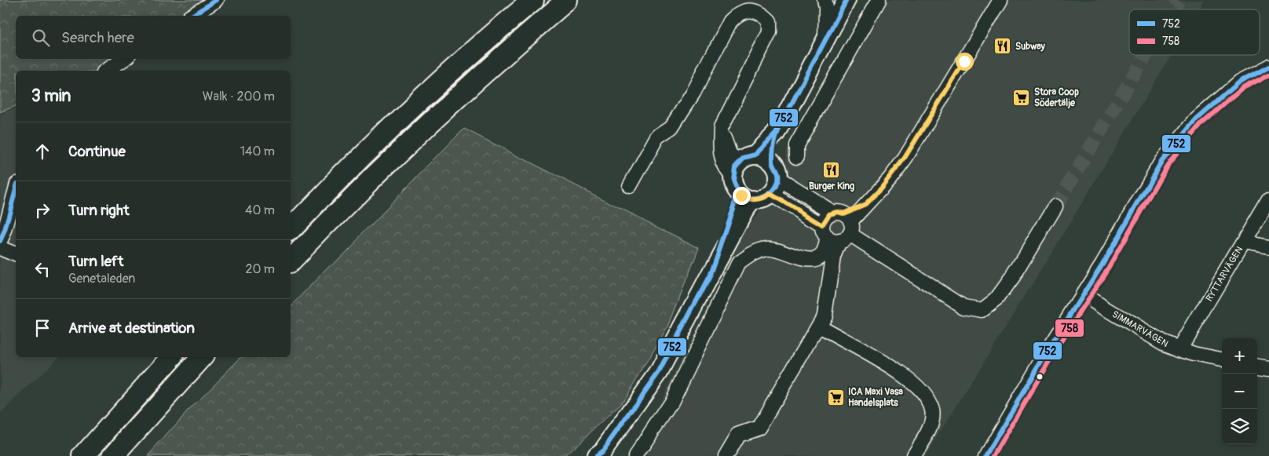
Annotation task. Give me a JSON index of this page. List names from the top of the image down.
{
  "streets": {
    "street": ["RYTTARVÄGEN", "SIMMARVÄGEN"]
  },
  "crossings": [
    ["RYTTARVÄGEN", "SIMMARVÄGEN"]
  ],
  "places": {
    "restaurant": ["Subway", "Burger King"],
    "supermarket": ["Stora Coop Södertälje", "ICA Maxi Vasa Handelsplats"]
  },
  "lines": ["transit line 752", "transit line 758"],
  "legend": ["752", "758"],
  "page": {
    "search": "Search here",
    "heading": ["3 min", "Walk · 200 m"],
    "list": [
      ["Continue", "140 m"],
      ["Turn right", "40 m"],
      ["Turn left", "Genetaleden", "20 m"],
      "Arrive at destination"
    ],
    "map_buttons": ["+", "−"]
  }
}
